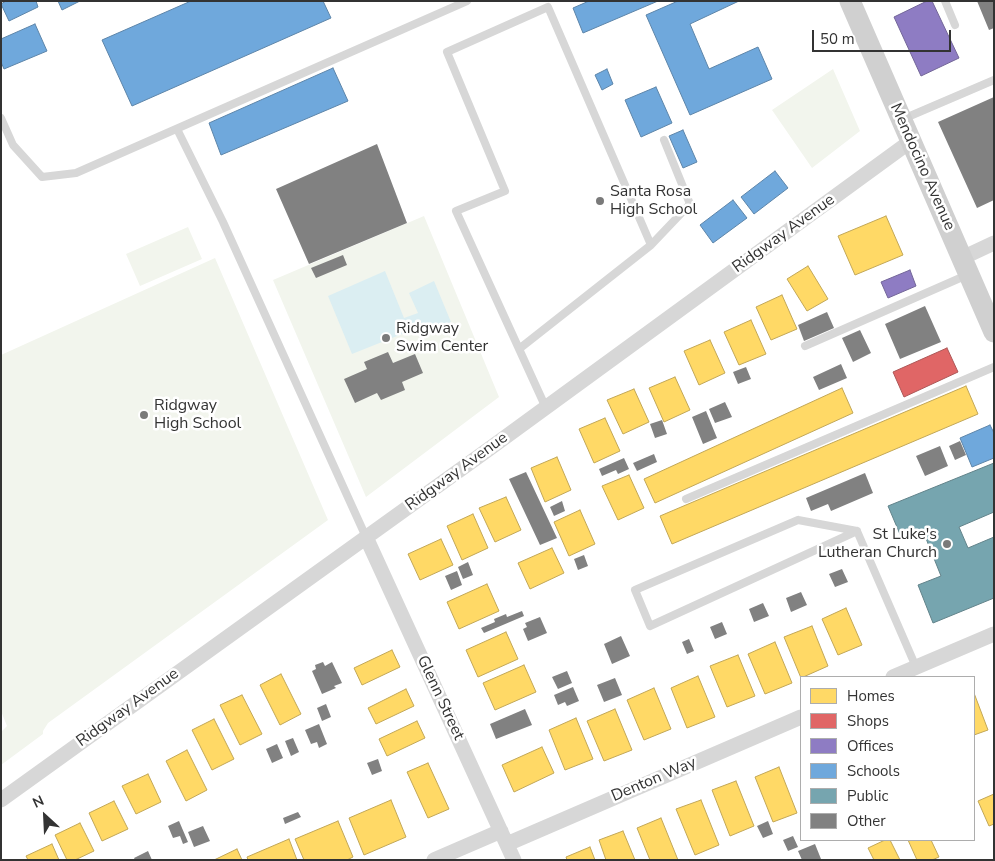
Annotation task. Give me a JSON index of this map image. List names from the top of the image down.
{
  "streets": {
    "main road": ["Mendocino Avenue"],
    "street": ["Ridgway Avenue", "Glenn Street", "Denton Way"]
  },
  "crossings": [
    ["Mendocino Avenue", "Ridgway Avenue"],
    ["Ridgway Avenue", "Glenn Street"],
    ["Glenn Street", "Denton Way"]
  ],
  "places": [
    "Santa Rosa High School",
    "Ridgway Swim Center",
    "Ridgway High School",
    "St Luke's Lutheran Church"
  ],
  "legend": [
    "Homes",
    "Shops",
    "Offices",
    "Schools",
    "Public",
    "Other"
  ],
  "scale_bar": "50 m",
  "north": "top left"
}
